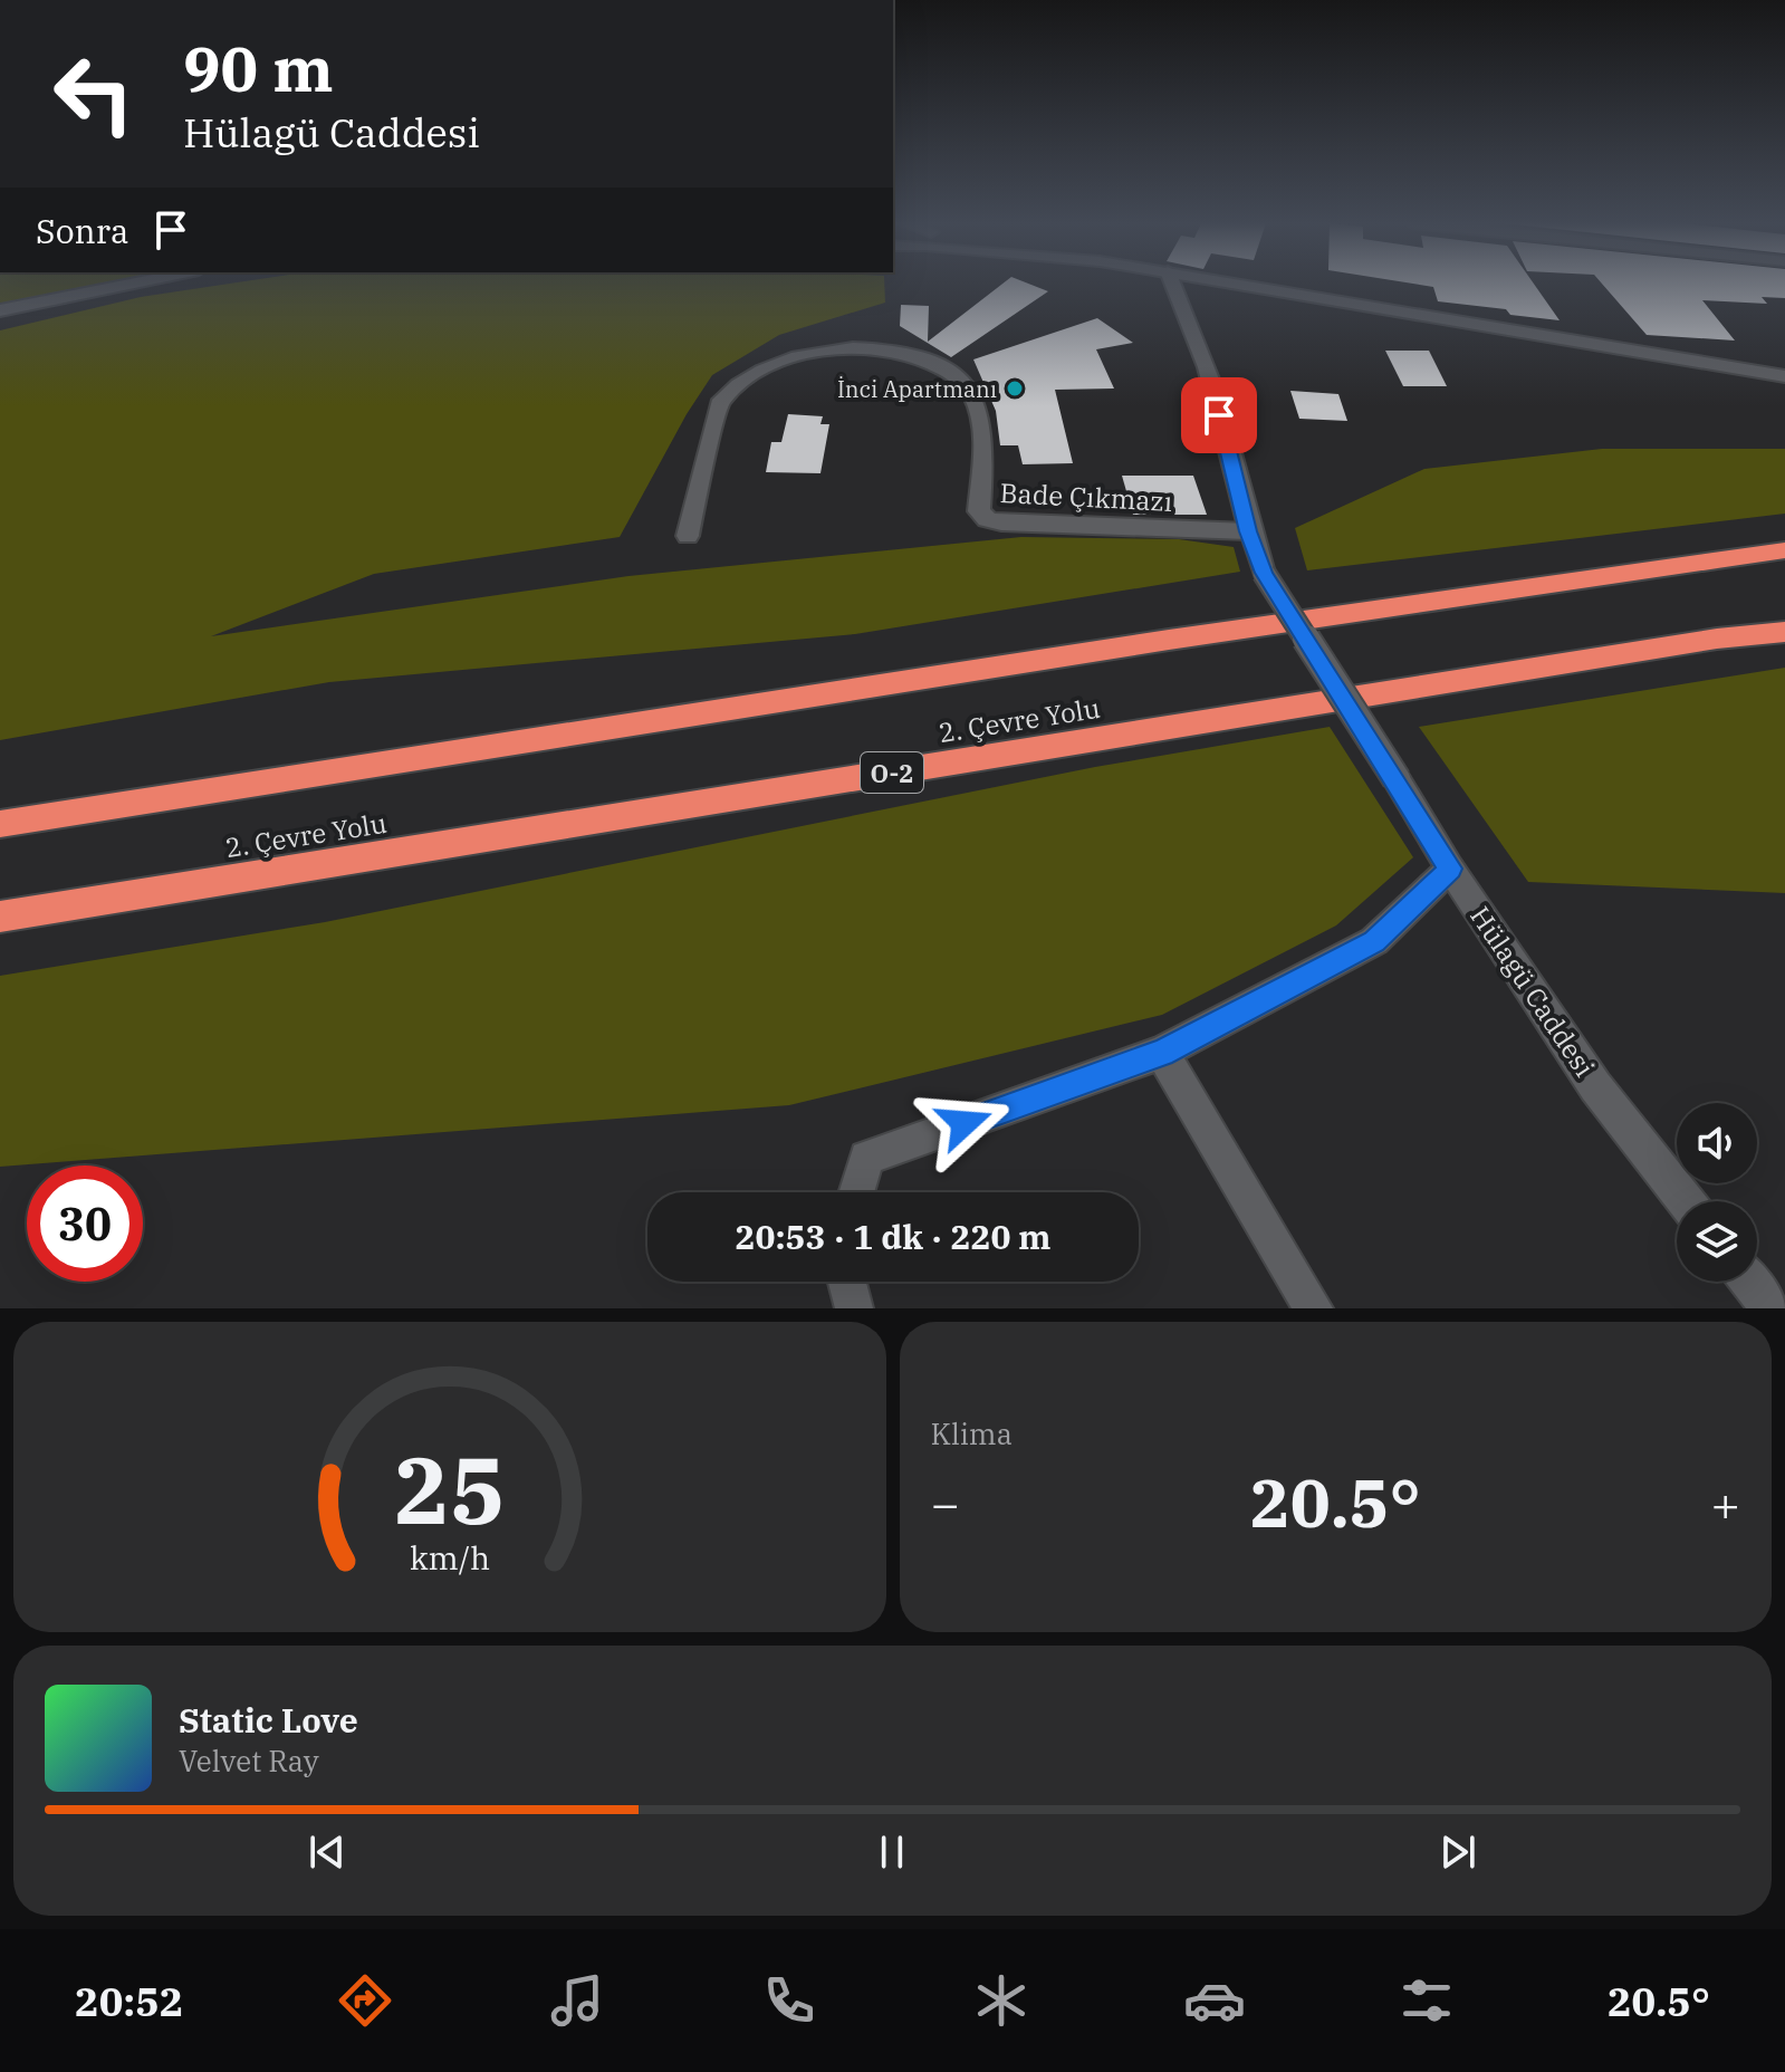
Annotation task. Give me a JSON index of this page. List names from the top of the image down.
{
  "streets": {
    "highway": ["2. Çevre Yolu", "O-2"],
    "street": ["Bade Çıkmazı", "Hülagü Caddesi"]
  },
  "crossings": [
    ["Bade Çıkmazı", "Hülagü Caddesi"]
  ],
  "places": ["İnci Apartmanı"],
  "page": {
    "turn": ["90 m", "Hülagü Caddesi"],
    "then": "Sonra",
    "limit": "30",
    "trip": "20:53 · 1 dk · 220 m",
    "tile": "Klima",
    "heat": ["−", "20.5°", "+"],
    "song": ["Static Love", "Velvet Ray"],
    "tabs": ["20:52", "20.5°"],
    "gauge": ["25", "km/h"]
  }
}
